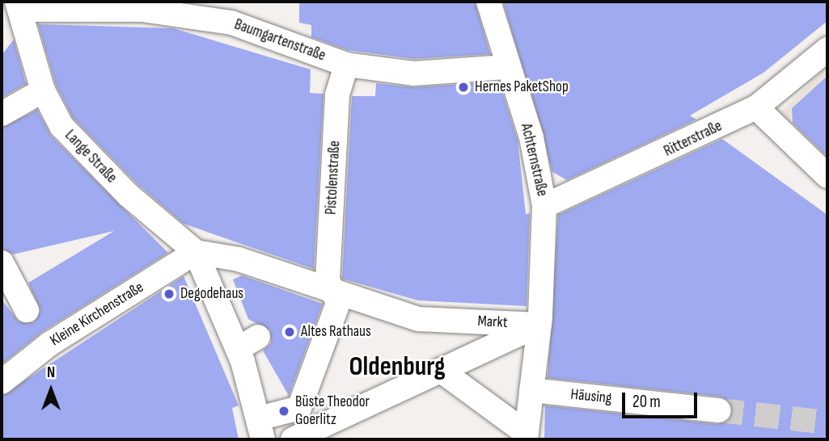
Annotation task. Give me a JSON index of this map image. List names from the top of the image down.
{
  "streets": {
    "street": [
      "Baumgartenstraße",
      "Ritterstraße",
      "Lange Straße",
      "Achternstraße",
      "Pistolenstraße",
      "Kleine Kirchenstraße",
      "Markt",
      "Häusing"
    ]
  },
  "crossings": [
    ["Baumgartenstraße", "Lange Straße"],
    ["Baumgartenstraße", "Achternstraße"],
    ["Baumgartenstraße", "Pistolenstraße"],
    ["Ritterstraße", "Achternstraße"],
    ["Lange Straße", "Kleine Kirchenstraße"],
    ["Lange Straße", "Markt"],
    ["Achternstraße", "Markt"],
    ["Pistolenstraße", "Markt"],
    ["Kleine Kirchenstraße", "Markt"]
  ],
  "districts": ["Oldenburg"],
  "places": [
    "Hernes PaketShop",
    "Degodehaus",
    "Altes Rathaus",
    "Büste Theodor Goerlitz"
  ],
  "scale_bar": "20 m",
  "north": "top"
}
